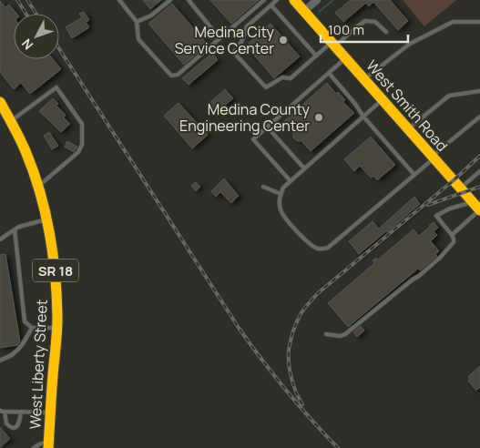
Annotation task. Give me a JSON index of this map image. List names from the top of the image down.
{
  "streets": {
    "main road": ["West Smith Road", "SR 18", "West Liberty Street"]
  },
  "places": ["Medina City Service Center", "Medina County Engineering Center"],
  "scale_bar": "100 m",
  "north": "bottom left"
}
